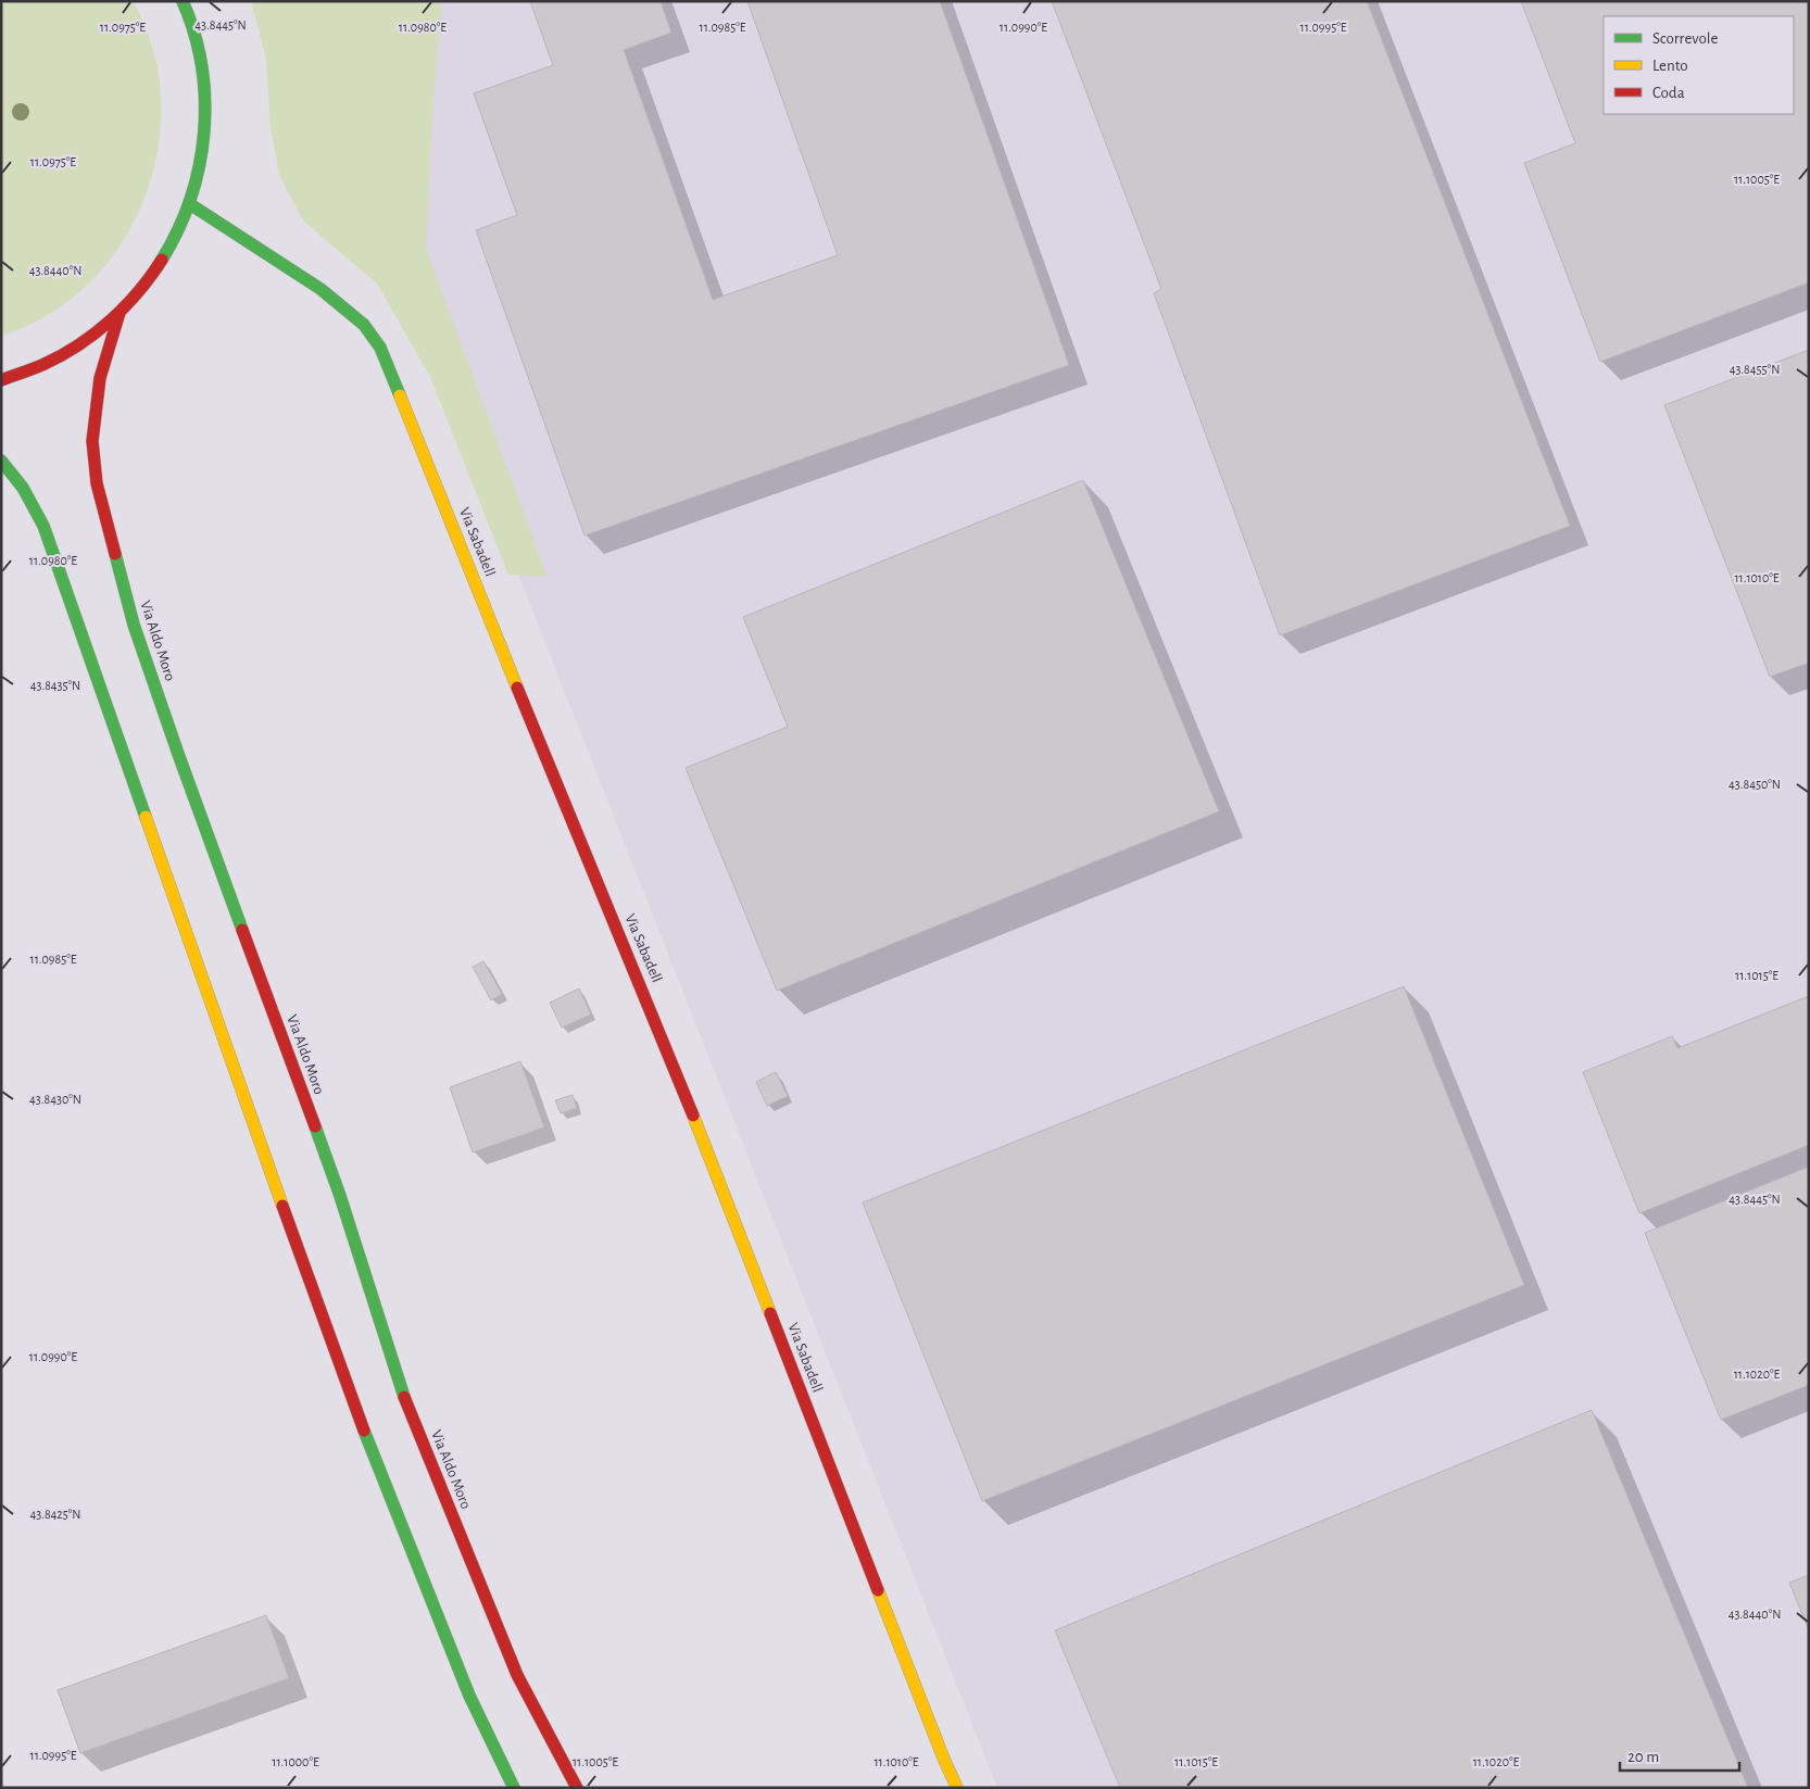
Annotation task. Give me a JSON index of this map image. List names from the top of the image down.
{
  "streets": {
    "main road": ["Via Sabadell", "Via Aldo Moro"]
  },
  "crossings": [
    ["Via Sabadell", "Via Aldo Moro"]
  ],
  "legend": ["Scorrevole", "Lento", "Coda"],
  "scale_bar": "20 m",
  "coordinates": [
    "43.8445°N",
    "11.0975°E",
    "11.0980°E",
    "11.0985°E",
    "11.0990°E",
    "11.0995°E",
    "11.1005°E",
    "43.8440°N",
    "43.8455°N",
    "11.1010°E",
    "43.8435°N",
    "43.8450°N",
    "11.1015°E",
    "43.8430°N",
    "11.1020°E",
    "43.8425°N",
    "11.1000°E"
  ]
}
